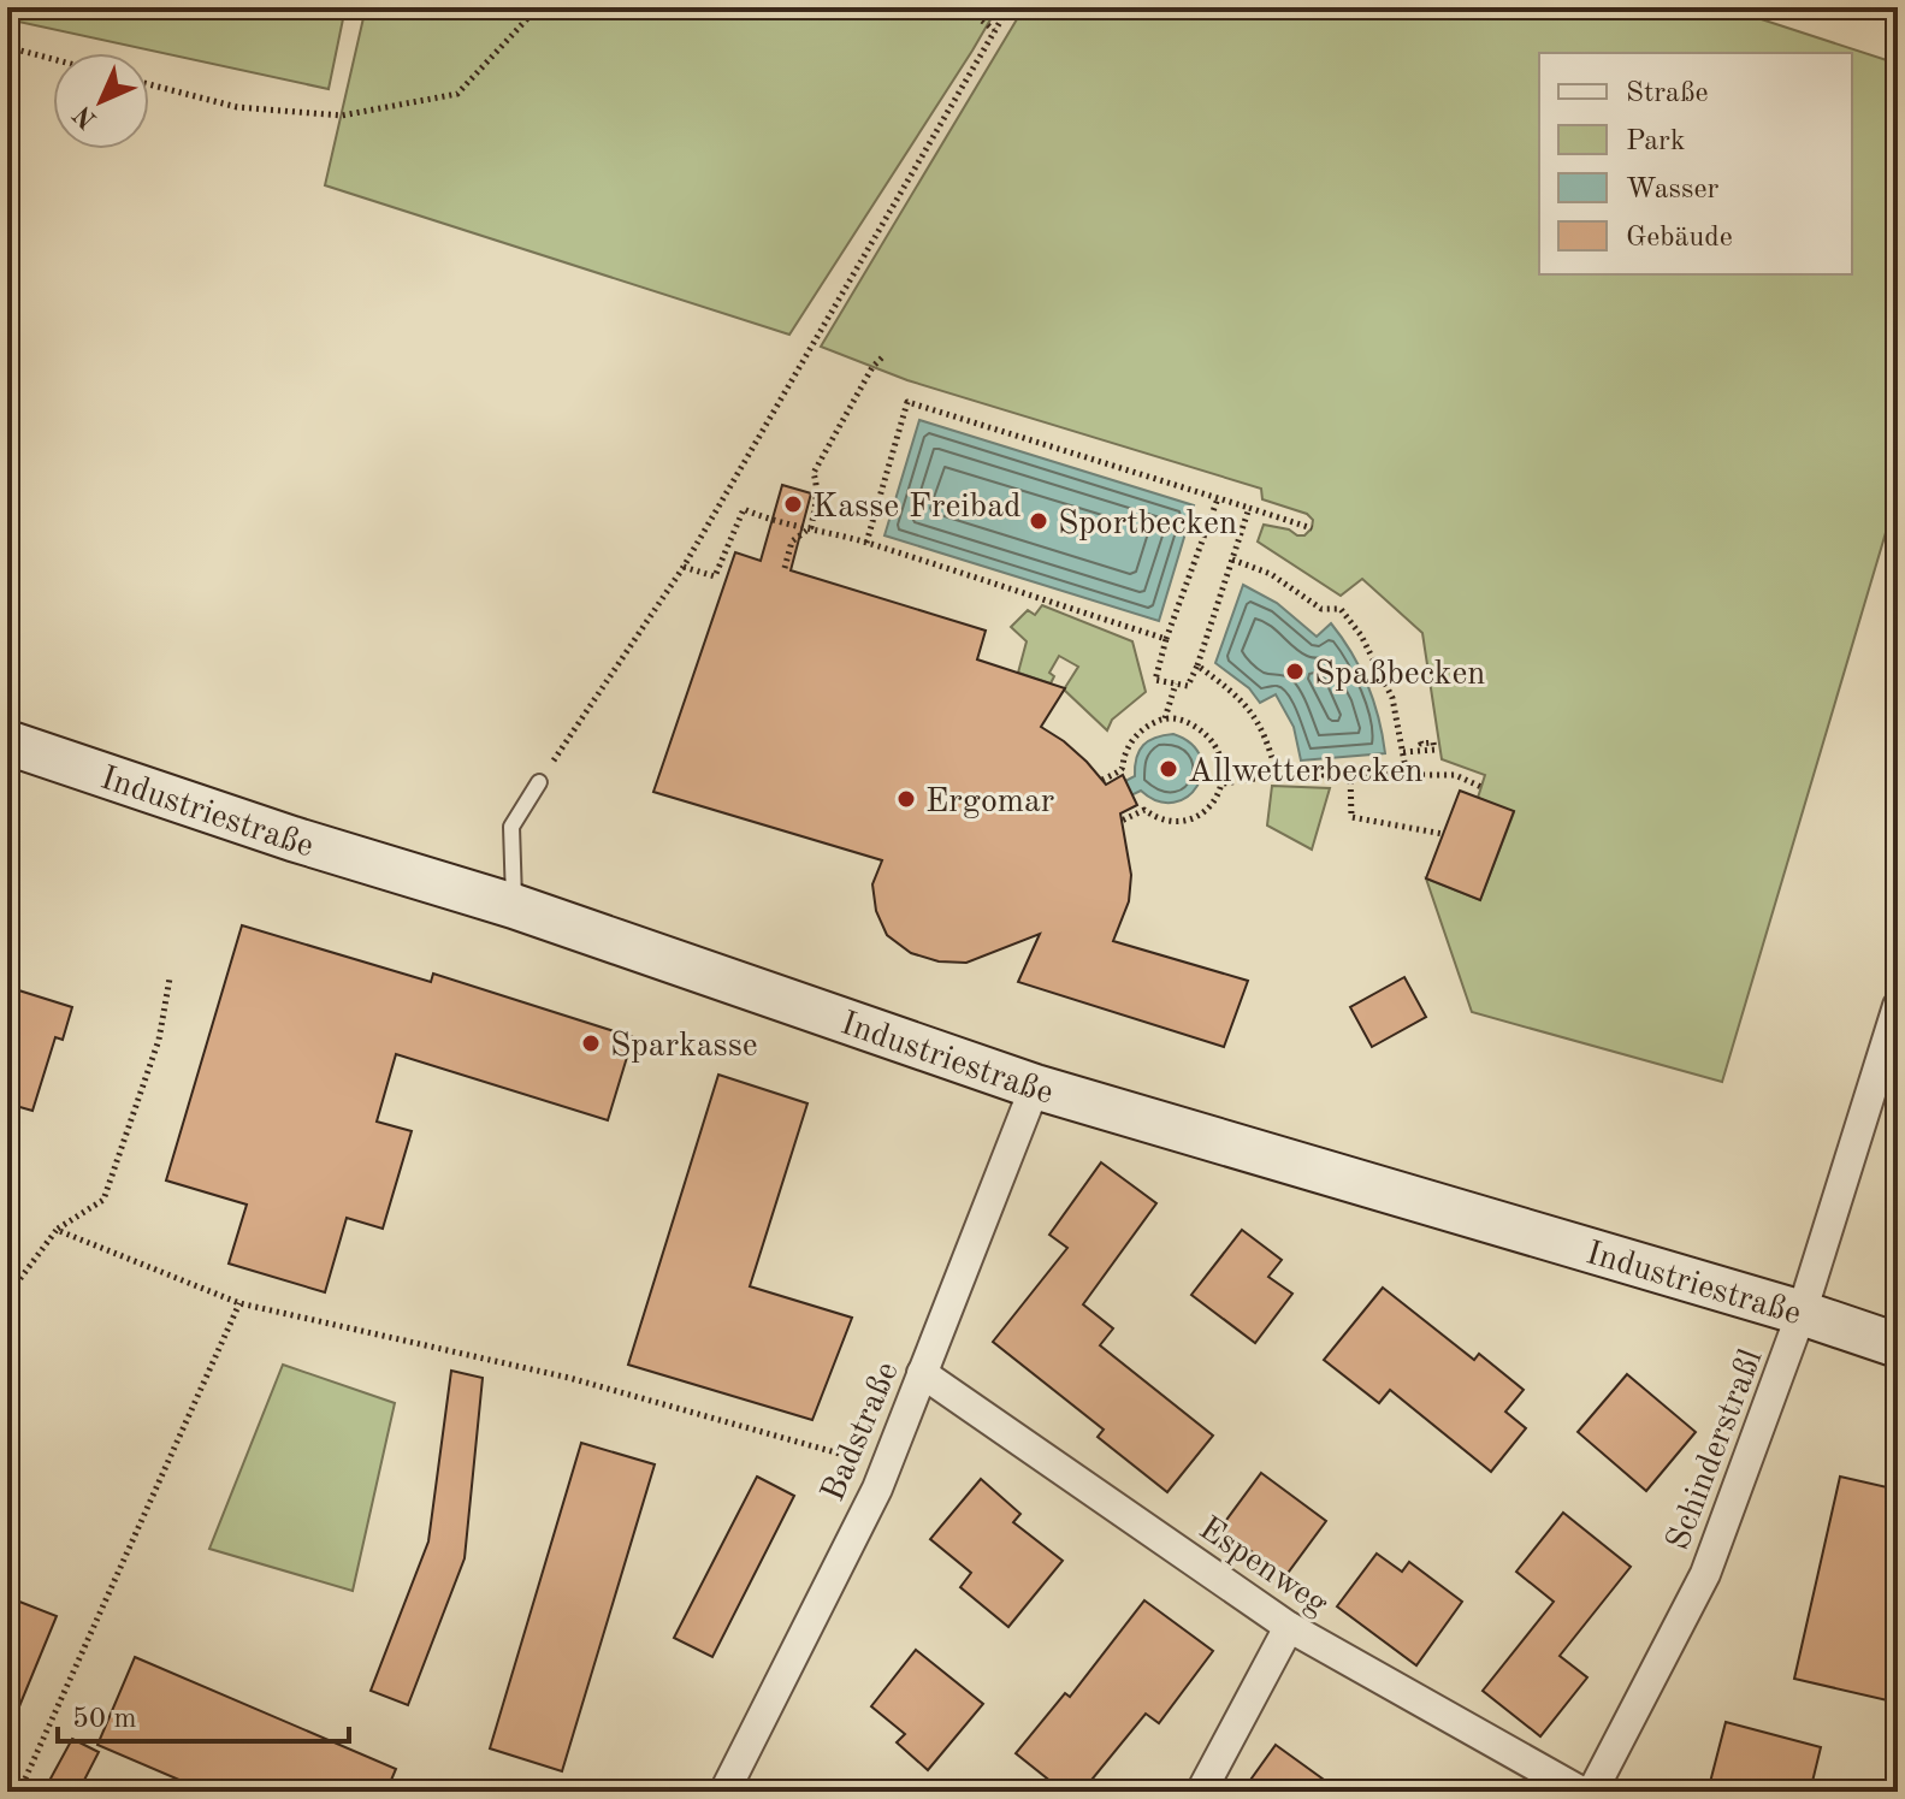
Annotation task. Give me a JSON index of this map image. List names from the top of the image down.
{
  "streets": {
    "street": [
      "Industriestraße",
      "Badstraße",
      "Schinderstraßl",
      "Espenweg"
    ]
  },
  "crossings": [
    ["Industriestraße", "Badstraße"],
    ["Industriestraße", "Schinderstraßl"],
    ["Badstraße", "Espenweg"]
  ],
  "places": [
    "Kasse Freibad",
    "Sportbecken",
    "Spaßbecken",
    "Allwetterbecken",
    "Ergomar",
    "Sparkasse"
  ],
  "legend": [
    "Straße",
    "Park",
    "Wasser",
    "Gebäude"
  ],
  "scale_bar": "50 m",
  "north": "bottom left"
}
